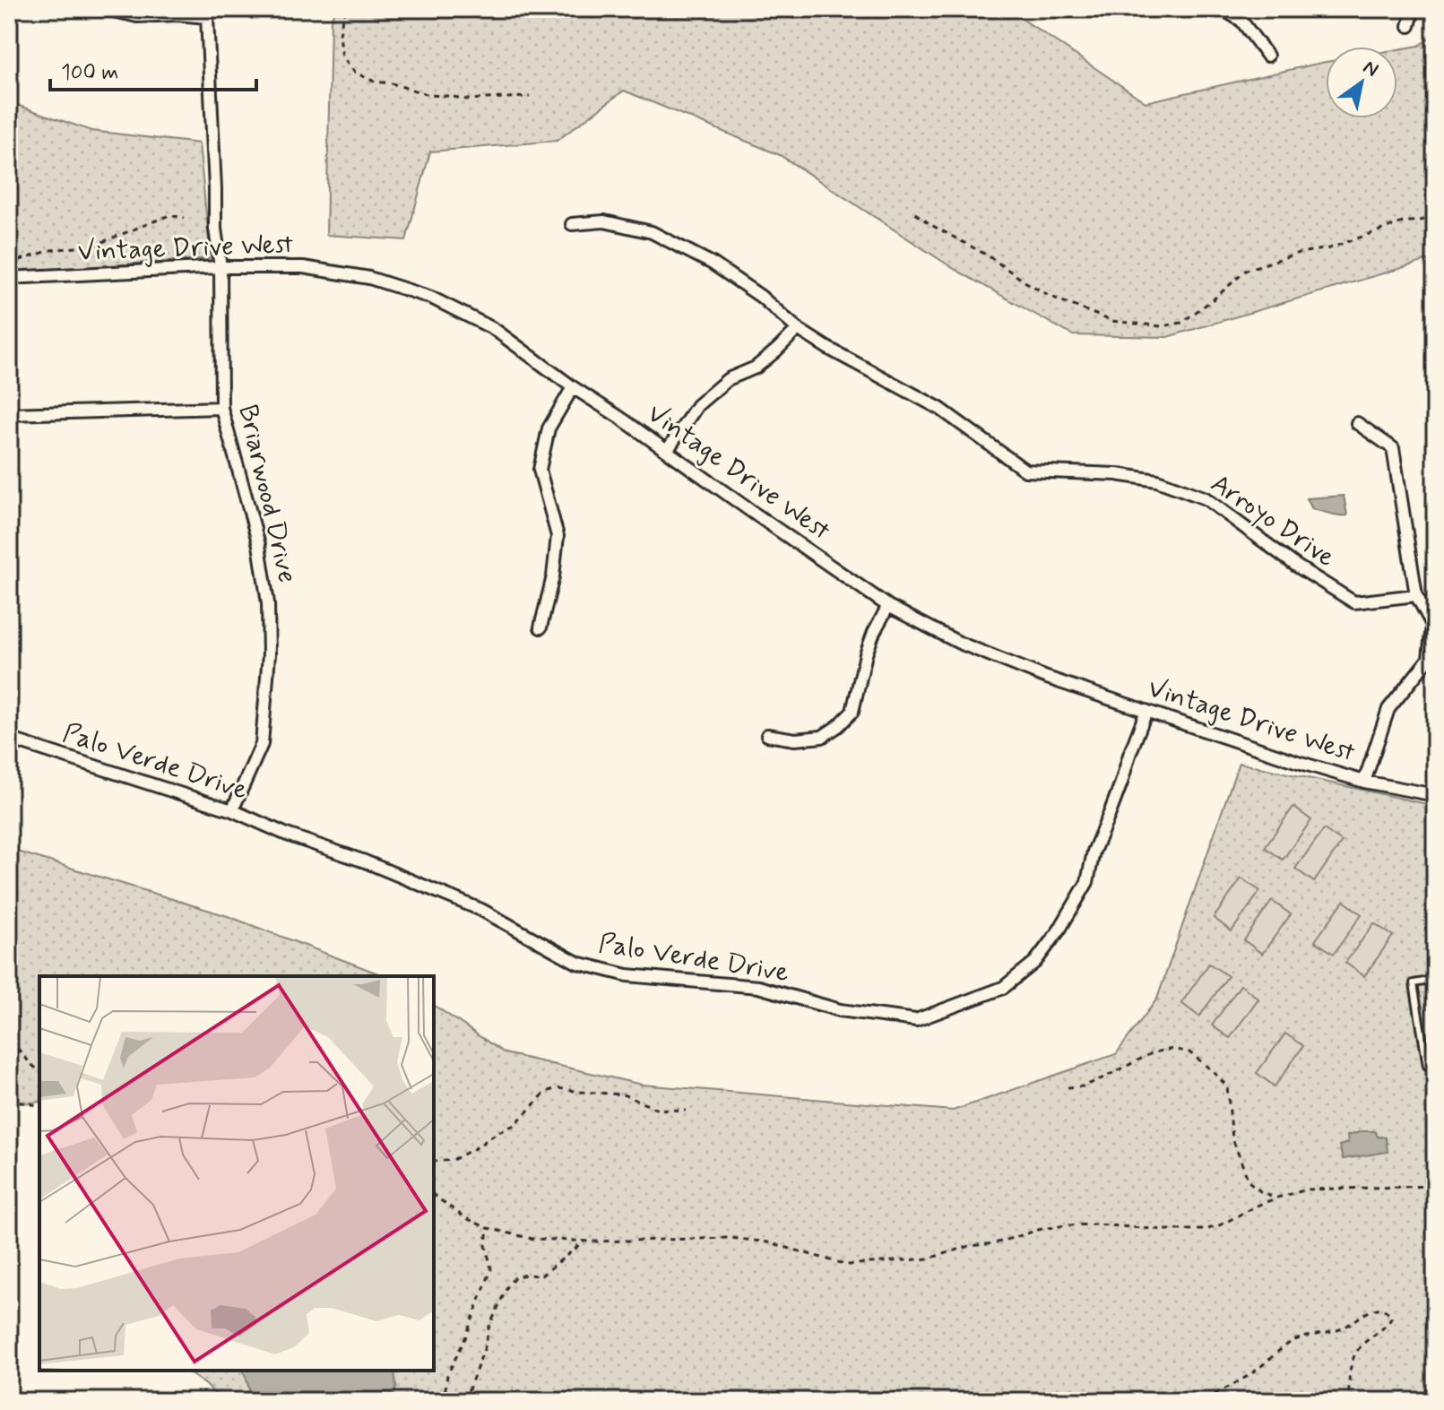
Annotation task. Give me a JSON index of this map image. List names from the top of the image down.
{
  "streets": {
    "street": [
      "Vintage Drive West",
      "Briarwood Drive",
      "Arroyo Drive",
      "Palo Verde Drive"
    ]
  },
  "crossings": [
    ["Vintage Drive West", "Briarwood Drive"],
    ["Vintage Drive West", "Palo Verde Drive"],
    ["Briarwood Drive", "Palo Verde Drive"]
  ],
  "scale_bar": "100 m",
  "north": "top right"
}
